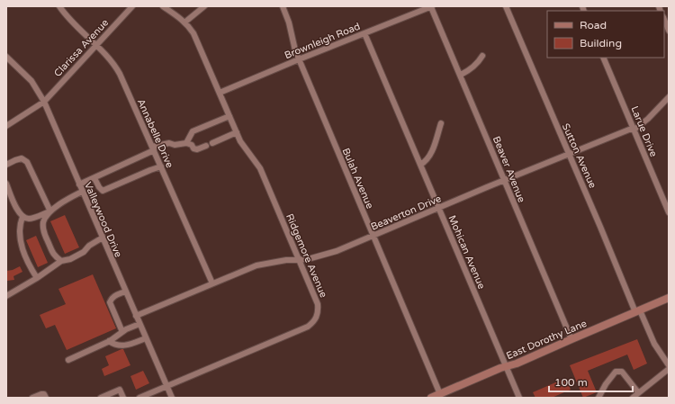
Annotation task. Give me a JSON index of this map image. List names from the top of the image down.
{
  "streets": {
    "main road": ["East Dorothy Lane"],
    "street": [
      "Brownleigh Road",
      "Clarissa Avenue",
      "Larue Drive",
      "Annabelle Drive",
      "Sutton Avenue",
      "Beaver Avenue",
      "Bulah Avenue",
      "Beaverton Drive",
      "Valleywood Drive",
      "Mohican Avenue",
      "Ridgemore Avenue"
    ]
  },
  "crossings": [
    ["Brownleigh Road", "Beaver Avenue"],
    ["Brownleigh Road", "Bulah Avenue"],
    ["Brownleigh Road", "Mohican Avenue"],
    ["Brownleigh Road", "Ridgemore Avenue"],
    ["Clarissa Avenue", "Annabelle Drive"],
    ["Clarissa Avenue", "Valleywood Drive"],
    ["Larue Drive", "Beaverton Drive"],
    ["Annabelle Drive", "Beaverton Drive"],
    ["Sutton Avenue", "Beaverton Drive"],
    ["Sutton Avenue", "East Dorothy Lane"],
    ["Beaver Avenue", "Beaverton Drive"],
    ["Beaver Avenue", "East Dorothy Lane"],
    ["Bulah Avenue", "Beaverton Drive"],
    ["Bulah Avenue", "East Dorothy Lane"],
    ["Beaverton Drive", "Valleywood Drive"],
    ["Beaverton Drive", "Mohican Avenue"],
    ["Beaverton Drive", "Ridgemore Avenue"],
    ["Valleywood Drive", "Ridgemore Avenue"],
    ["Mohican Avenue", "East Dorothy Lane"]
  ],
  "legend": ["Road", "Building"],
  "scale_bar": "100 m"
}
